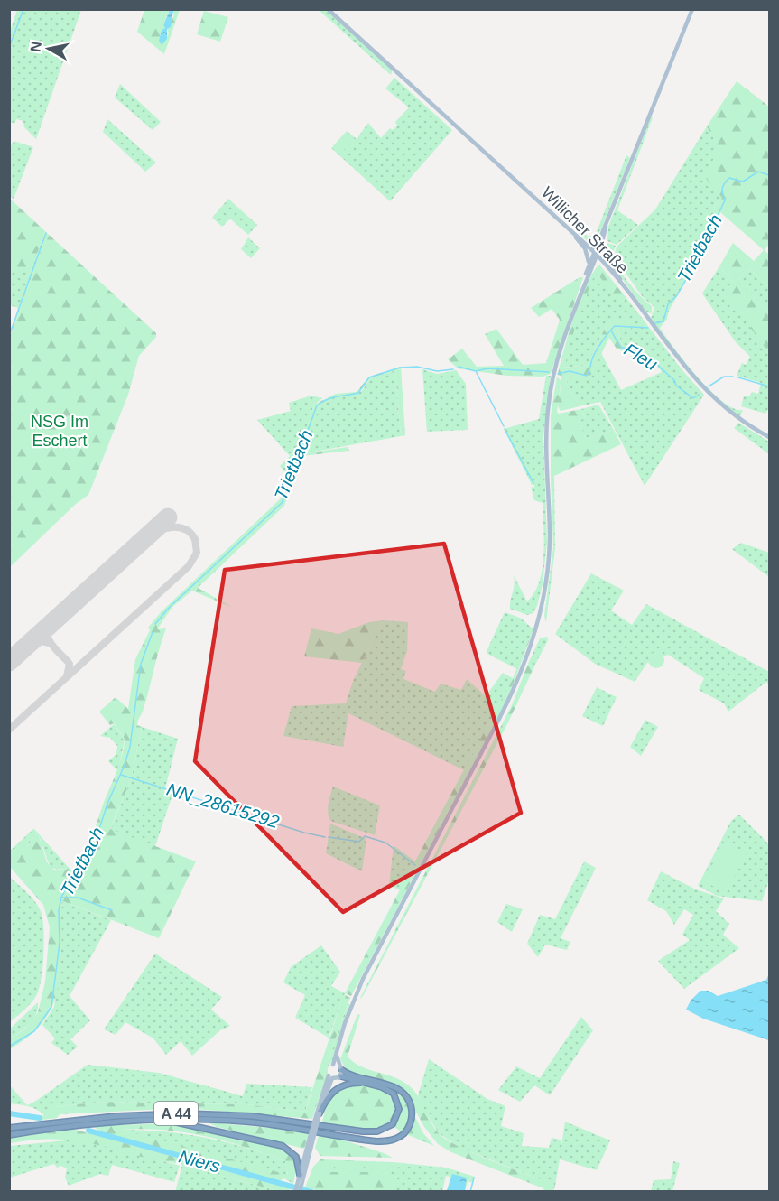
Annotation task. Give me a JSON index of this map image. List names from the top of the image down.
{
  "streets": {
    "highway": ["A 44"],
    "main road": ["Willicher Straße"]
  },
  "water": [
    "Trietbach",
    "Fleu",
    "NN_28615292",
    "Niers"
  ],
  "parks": ["NSG Im Eschert"],
  "north": "left"
}
